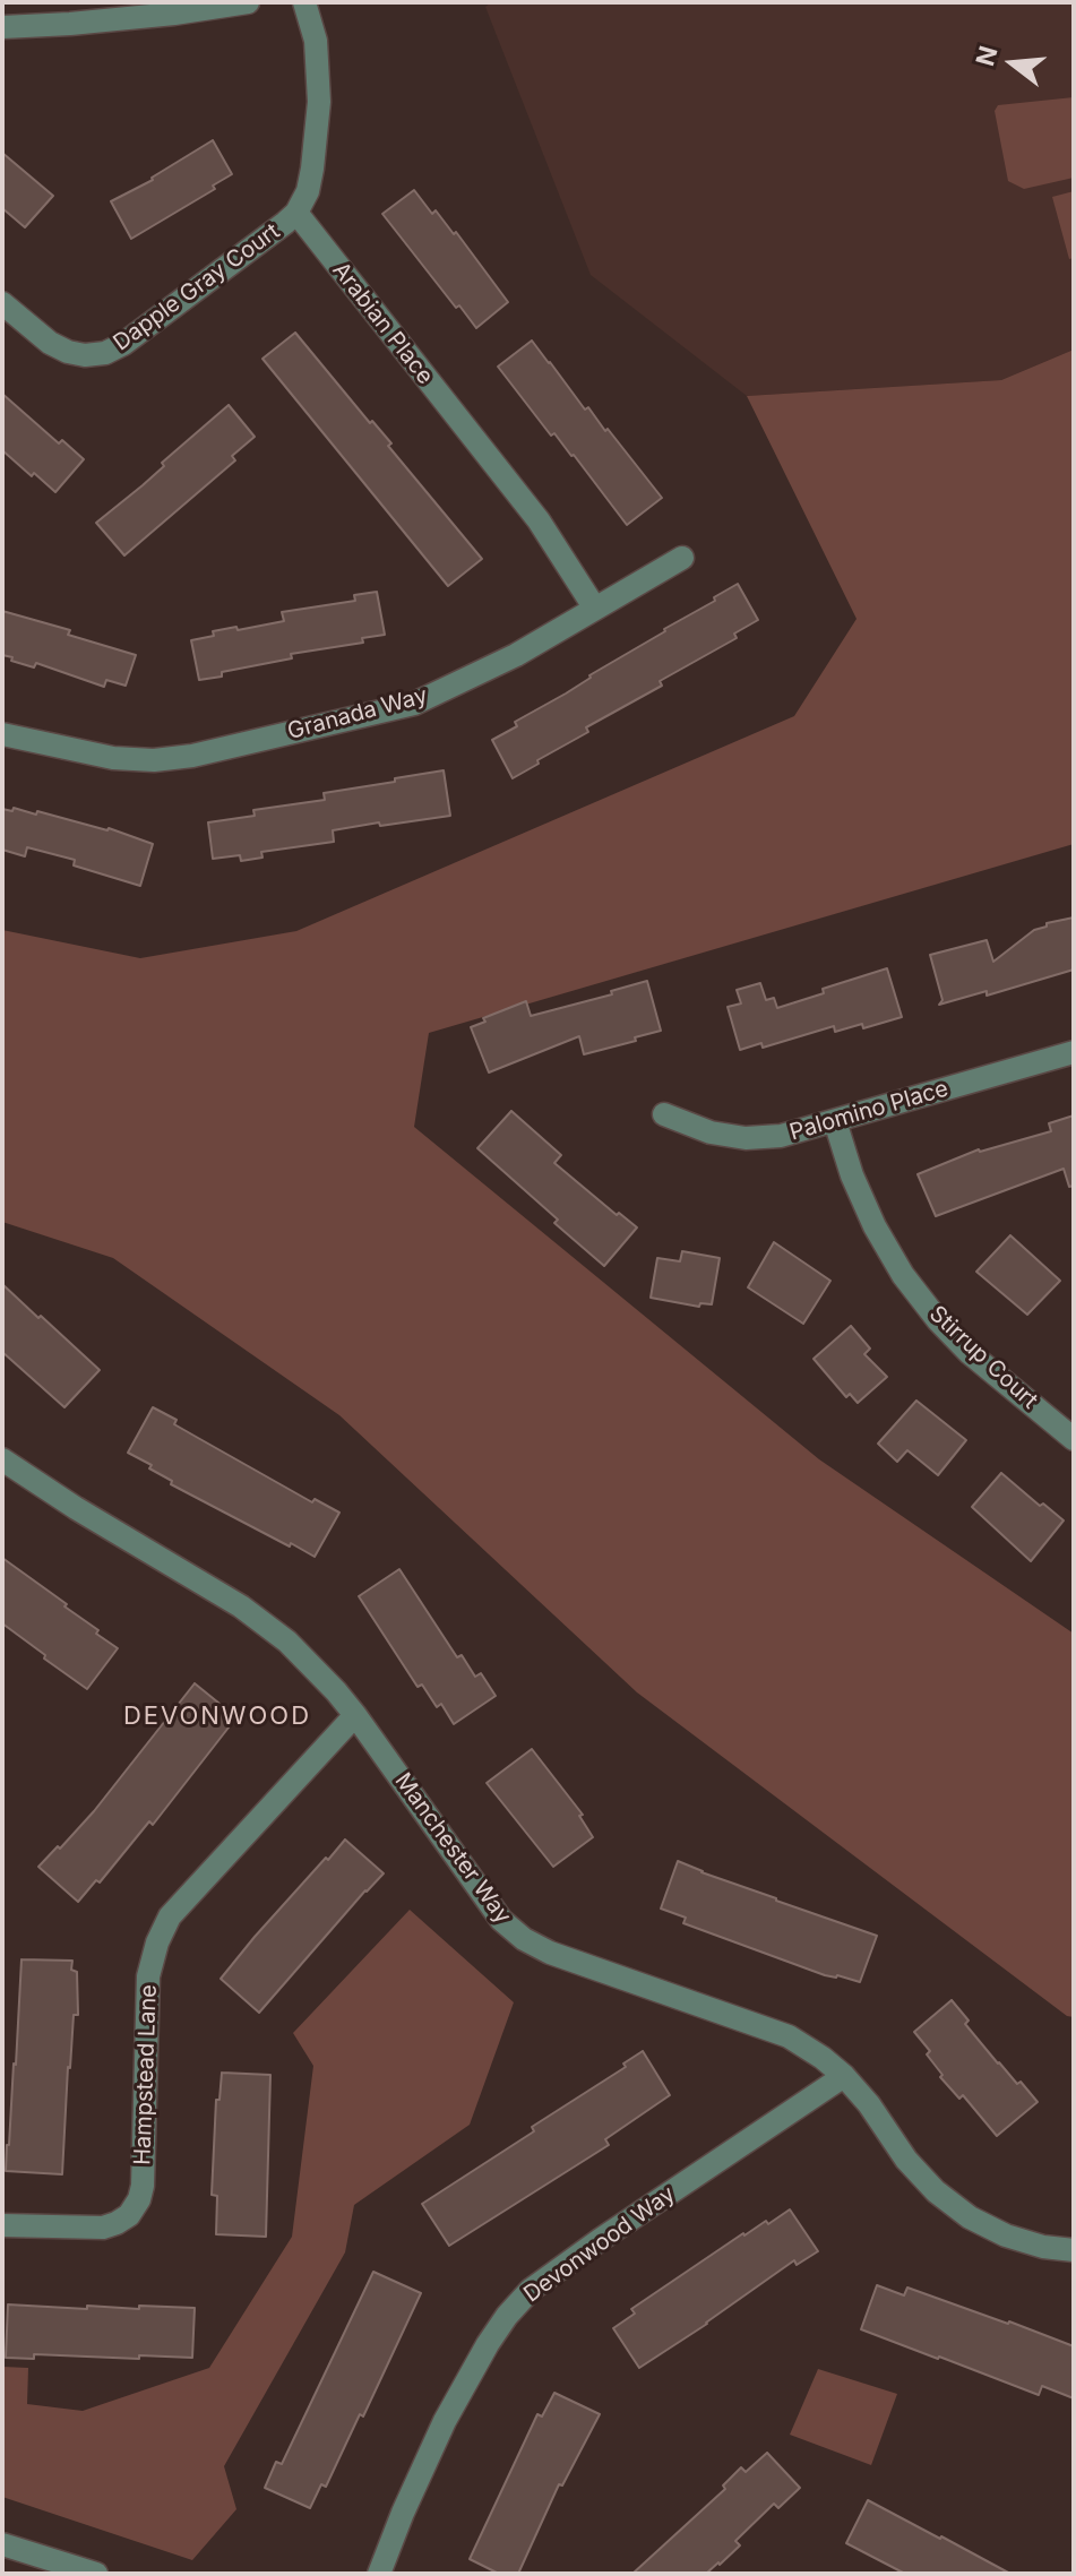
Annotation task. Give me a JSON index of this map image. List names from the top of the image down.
{
  "streets": {
    "street": [
      "Dapple Gray Court",
      "Arabian Place",
      "Granada Way",
      "Palomino Place",
      "Stirrup Court",
      "Manchester Way",
      "Hampstead Lane",
      "Devonwood Way"
    ]
  },
  "crossings": [
    ["Dapple Gray Court", "Arabian Place"],
    ["Arabian Place", "Granada Way"],
    ["Palomino Place", "Stirrup Court"],
    ["Manchester Way", "Hampstead Lane"],
    ["Manchester Way", "Devonwood Way"]
  ],
  "districts": ["DEVONWOOD"],
  "north": "left"
}
